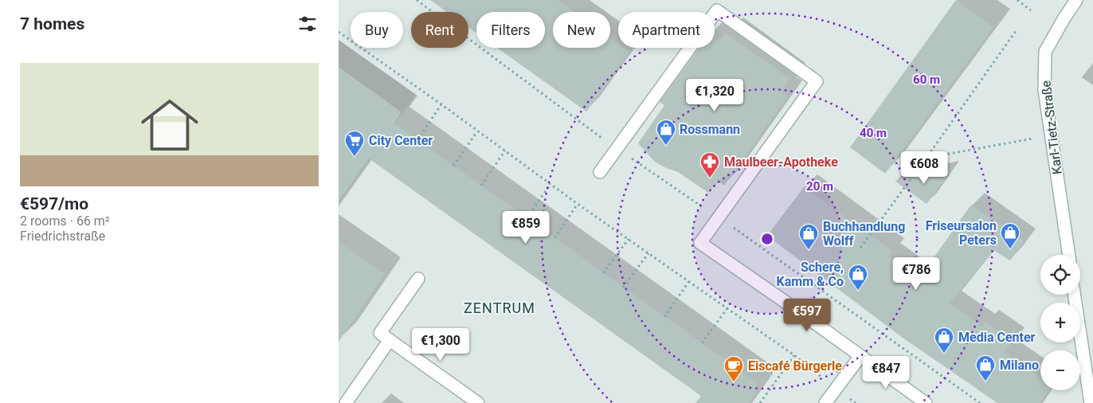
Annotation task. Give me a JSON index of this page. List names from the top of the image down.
{
  "streets": {
    "street": ["Karl-Tietz-Straße"]
  },
  "districts": ["ZENTRUM"],
  "places": {
    "shop": [
      "Rossmann",
      "Friseursalon Peters",
      "Buchhandlung Wolff",
      "Schere, Kamm & Co",
      "Media Center",
      "Milano"
    ],
    "supermarket": ["City Center"],
    "pharmacy": ["Maulbeer-Apotheke"],
    "cafe": ["Eiscafé Bürgerle"]
  },
  "page": {
    "heading": "7 homes",
    "chip": [
      "Buy",
      "Rent",
      "Filters",
      "New",
      "Apartment"
    ],
    "list": [
      {
        "name": "€597/mo",
        "note": "2 rooms · 66 m² · Friedrichstraße"
      }
    ],
    "price": [
      "€1,320",
      "€608",
      "€859",
      "€786",
      "€597",
      "€1,300",
      "€847"
    ],
    "map_buttons": ["+", "−"]
  },
  "rings": ["60 m", "40 m", "20 m"]
}
